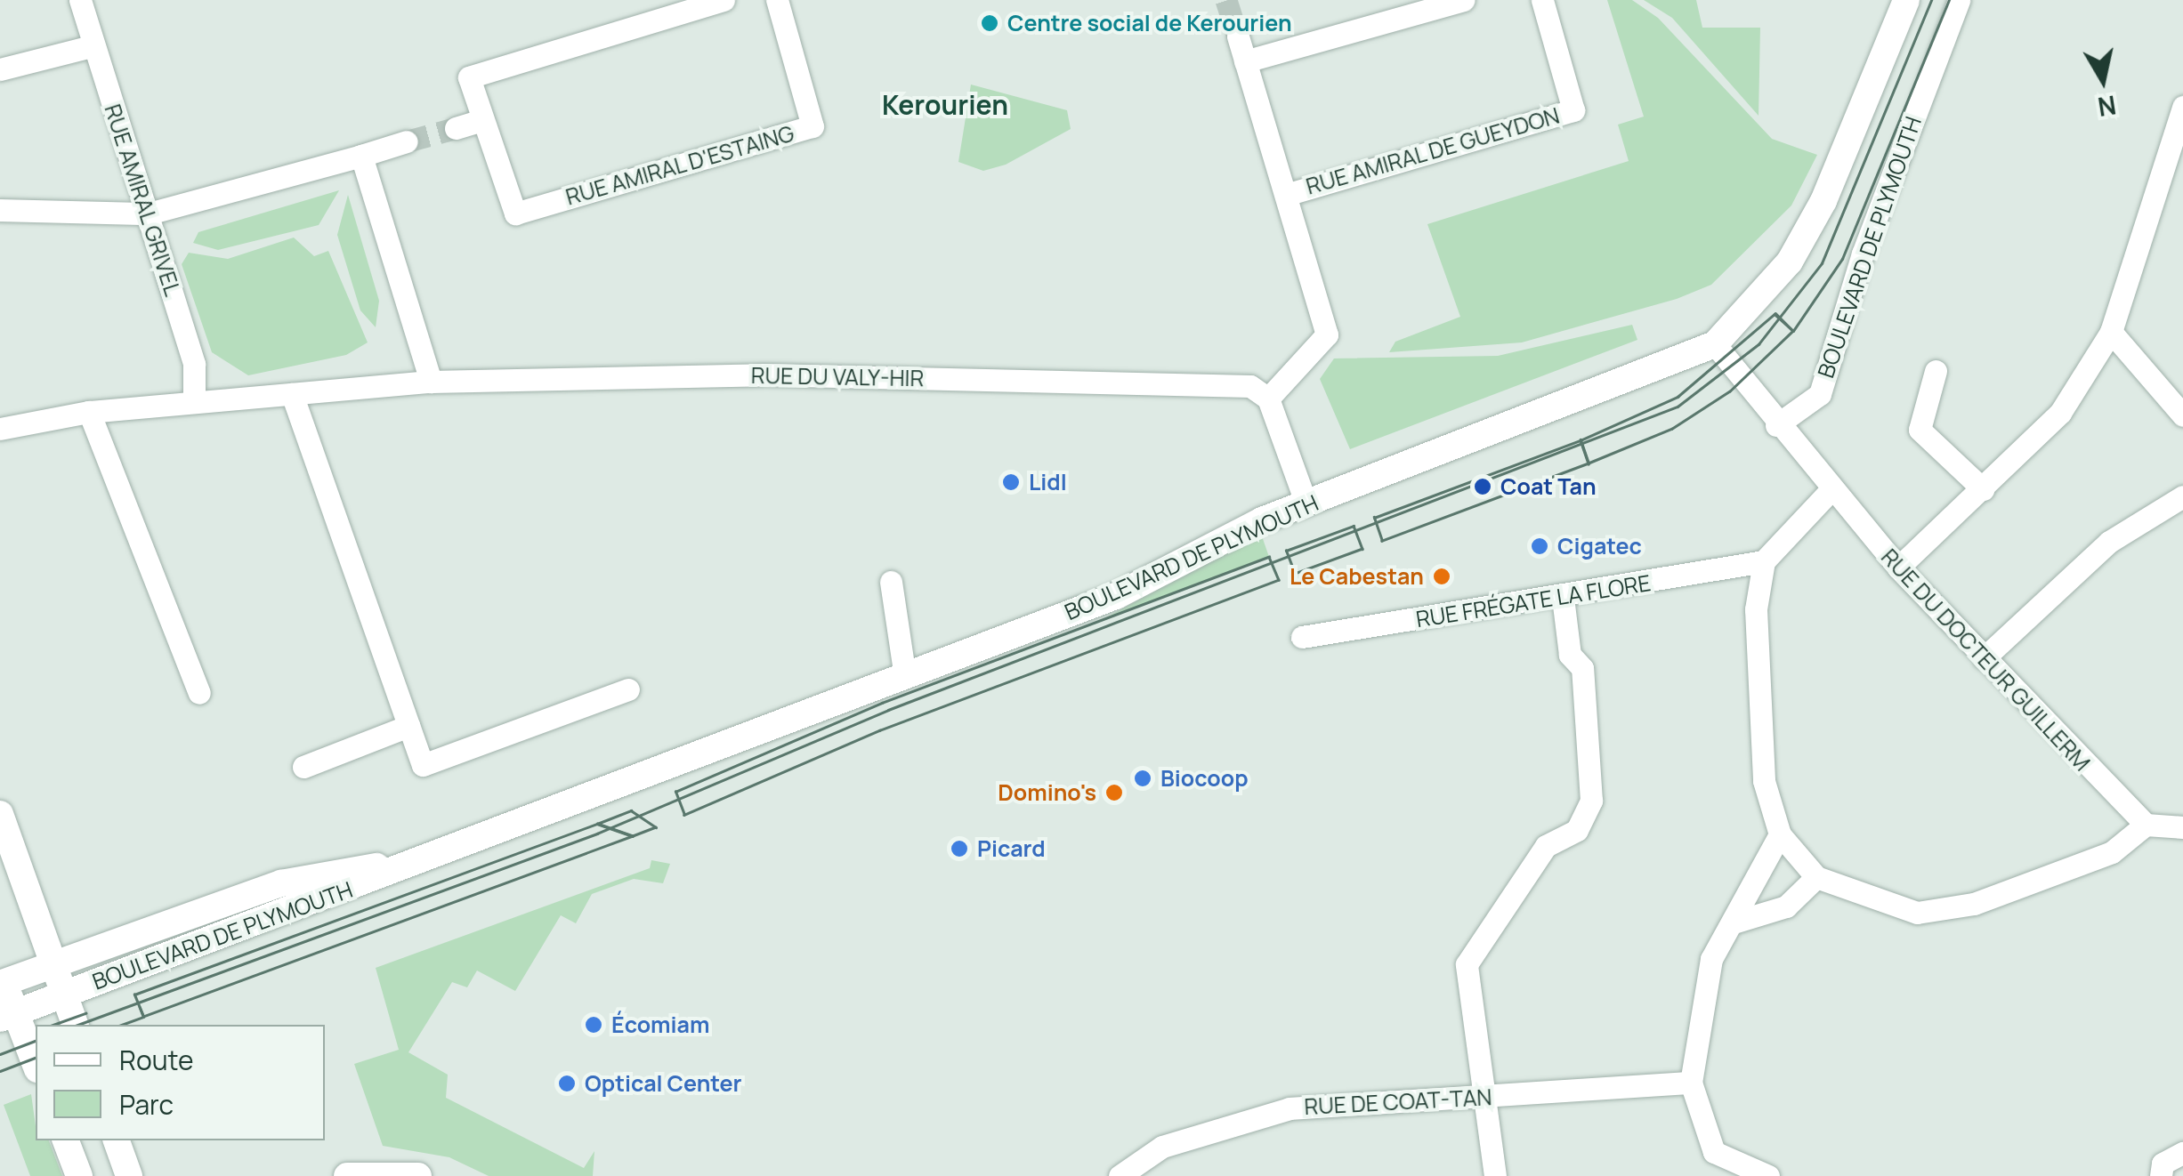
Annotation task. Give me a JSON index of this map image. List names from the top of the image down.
{
  "streets": {
    "main road": ["BOULEVARD DE PLYMOUTH"],
    "street": [
      "RUE AMIRAL DE GUEYDON",
      "RUE AMIRAL D'ESTAING",
      "RUE AMIRAL GRIVEL",
      "RUE DU VALY-HIR",
      "RUE FRÉGATE LA FLORE",
      "RUE DU DOCTEUR GUILLERM",
      "RUE DE COAT-TAN"
    ]
  },
  "crossings": [
    ["RUE AMIRAL GRIVEL", "RUE DU VALY-HIR"],
    ["BOULEVARD DE PLYMOUTH", "RUE DU DOCTEUR GUILLERM"]
  ],
  "districts": ["Kerourien"],
  "places": [
    "Centre social de Kerourien",
    "Lidl",
    "Coat Tan",
    "Cigatec",
    "Le Cabestan",
    "Biocoop",
    "Domino's",
    "Picard",
    "Écomiam",
    "Optical Center"
  ],
  "legend": ["Route", "Parc"],
  "north": "bottom"
}
